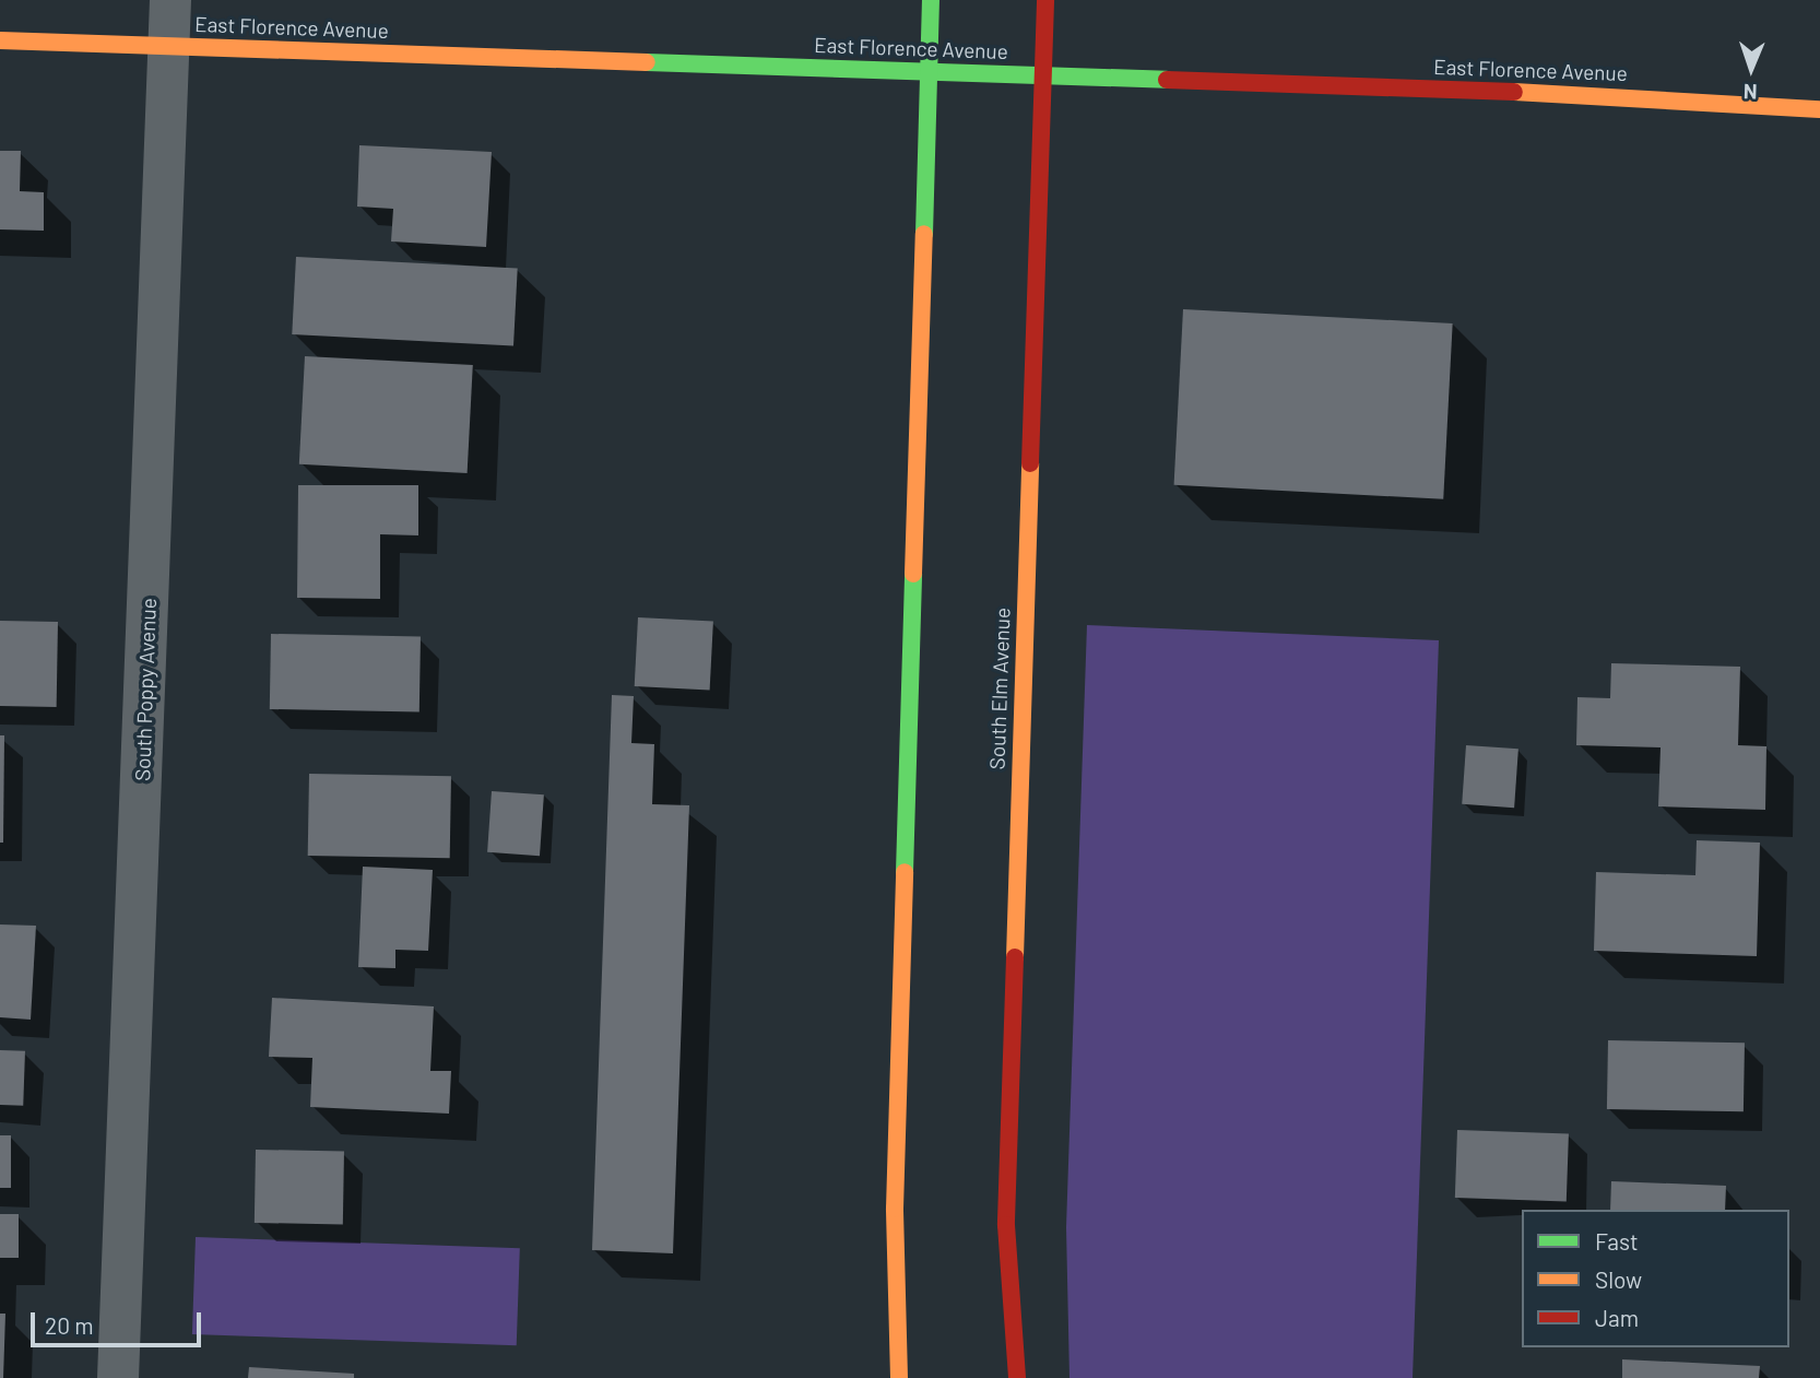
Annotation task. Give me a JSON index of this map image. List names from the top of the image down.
{
  "streets": {
    "main road": ["East Florence Avenue", "South Elm Avenue"],
    "street": ["South Poppy Avenue"]
  },
  "crossings": [
    ["East Florence Avenue", "South Elm Avenue"],
    ["East Florence Avenue", "South Poppy Avenue"]
  ],
  "legend": ["Fast", "Slow", "Jam"],
  "scale_bar": "20 m",
  "north": "bottom"
}
